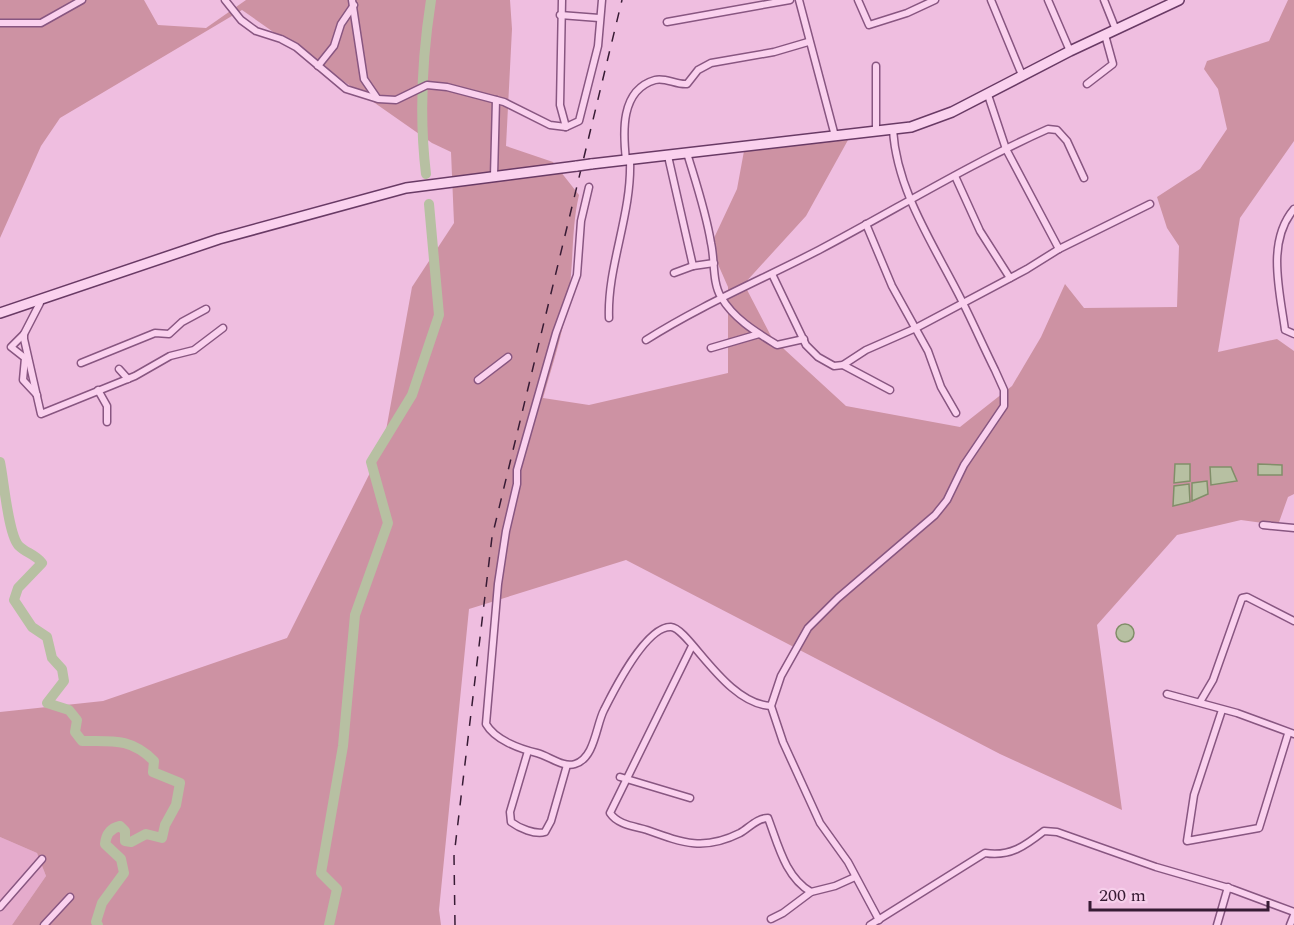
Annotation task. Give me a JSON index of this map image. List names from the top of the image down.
{
  "scale_bar": "200 m"
}
